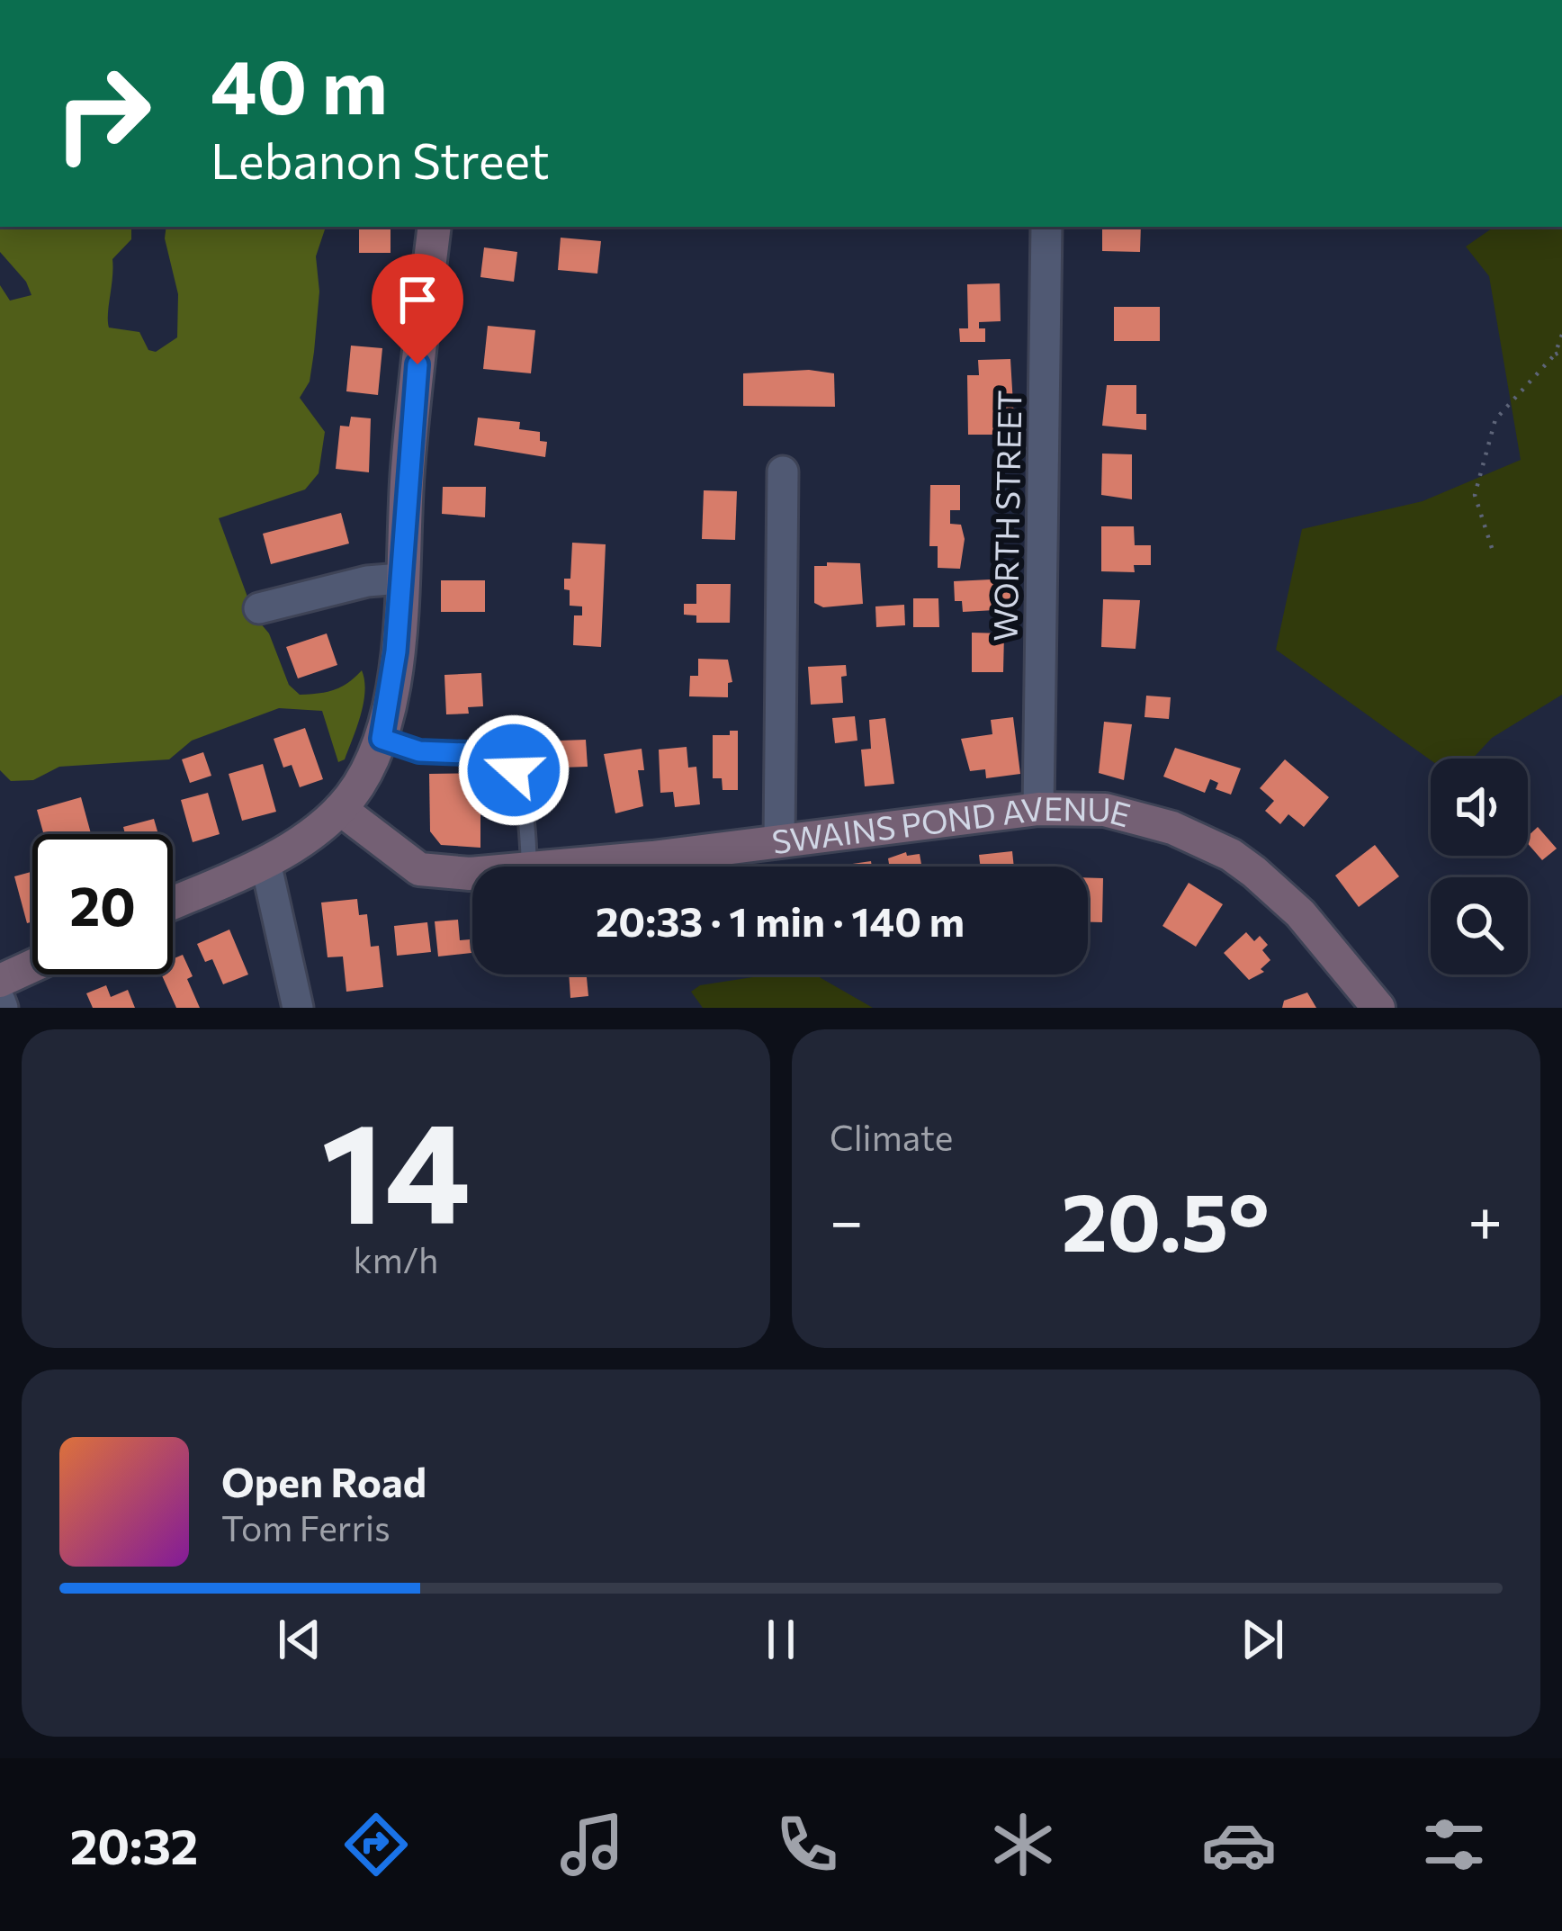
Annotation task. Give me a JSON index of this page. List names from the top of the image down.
{
  "streets": {
    "street": ["WORTH STREET", "SWAINS POND AVENUE"]
  },
  "crossings": [
    ["WORTH STREET", "SWAINS POND AVENUE"]
  ],
  "page": {
    "turn": ["40 m", "Lebanon Street"],
    "limit": "20",
    "trip": "20:33 · 1 min · 140 m",
    "tile": [
      ["14", "km/h"],
      "Climate"
    ],
    "heat": ["−", "20.5°", "+"],
    "song": ["Open Road", "Tom Ferris"],
    "tabs": "20:32"
  }
}
